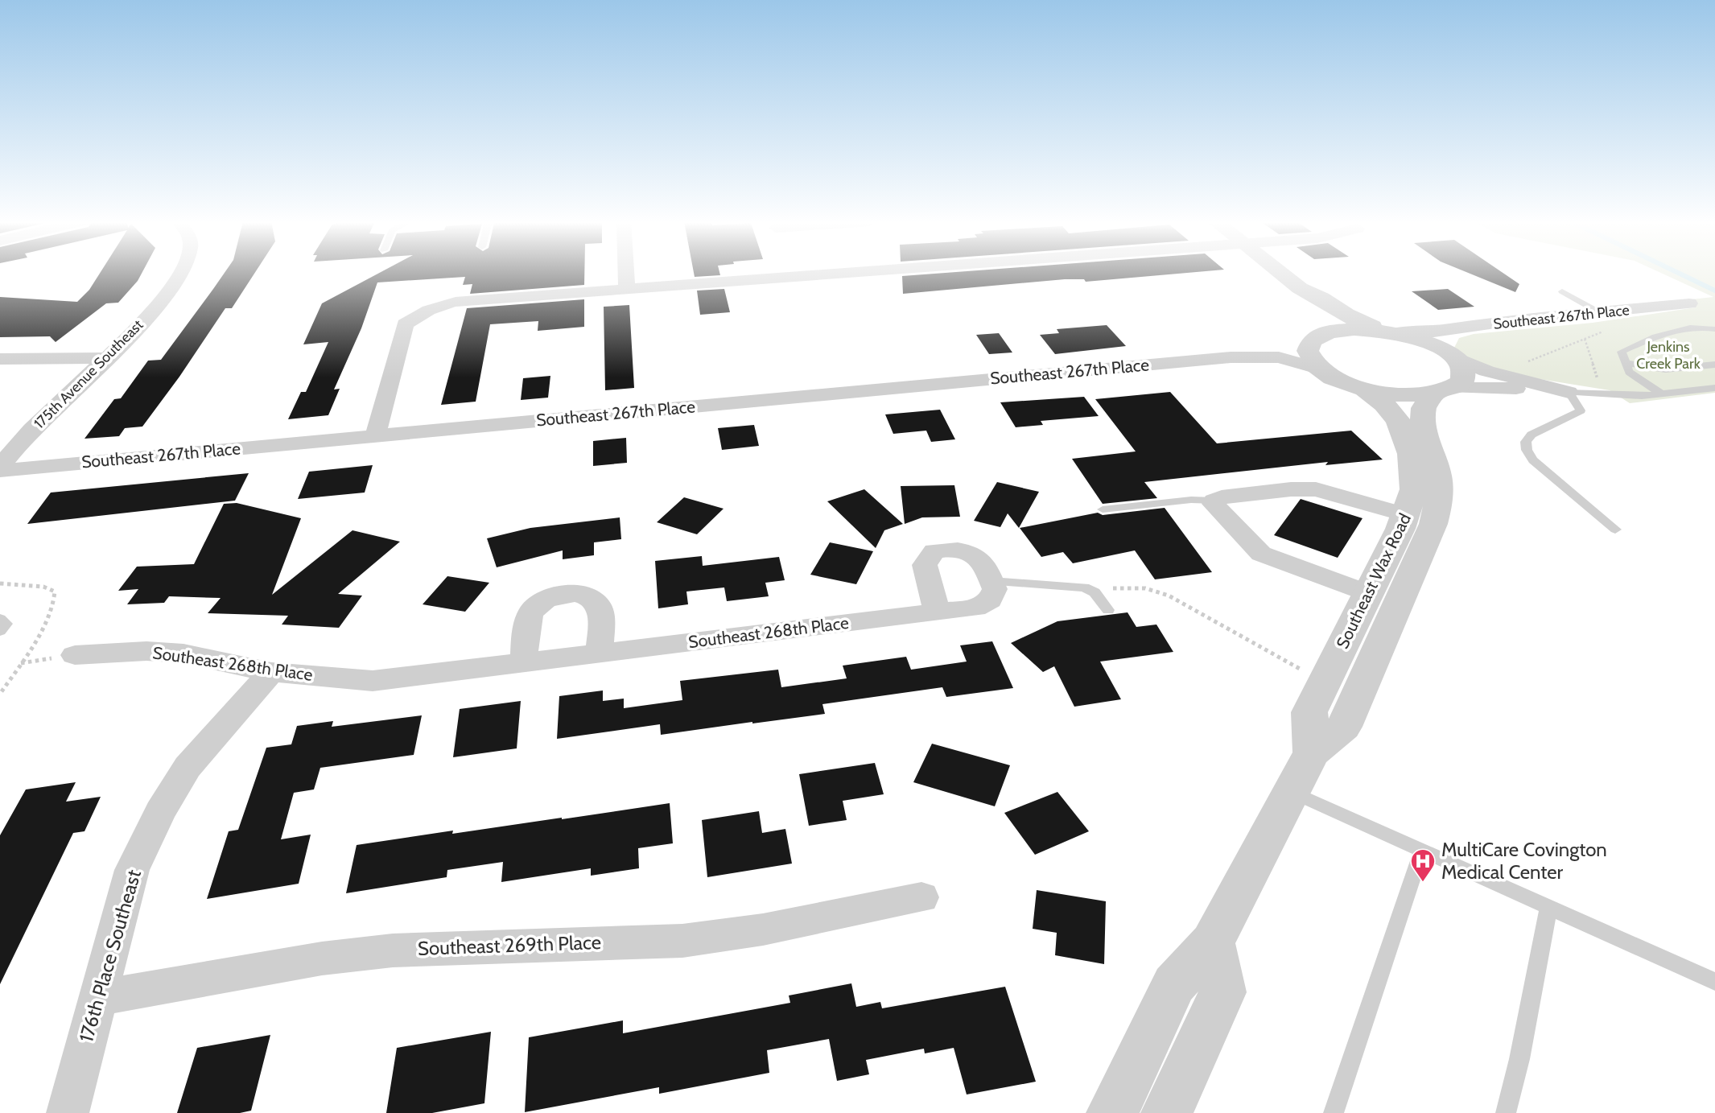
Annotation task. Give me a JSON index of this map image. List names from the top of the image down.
{
  "streets": {
    "street": [
      "Southeast 267th Place",
      "175th Avenue Southeast",
      "Southeast Wax Road",
      "Southeast 268th Place",
      "Southeast 269th Place",
      "176th Place Southeast"
    ]
  },
  "crossings": [
    ["Southeast 267th Place", "Southeast Wax Road"],
    ["Southeast 268th Place", "176th Place Southeast"],
    ["Southeast 269th Place", "176th Place Southeast"]
  ],
  "parks": ["Jenkins Creek Park"],
  "places": {
    "hospital": ["MultiCare Covington Medical Center"]
  }
}
